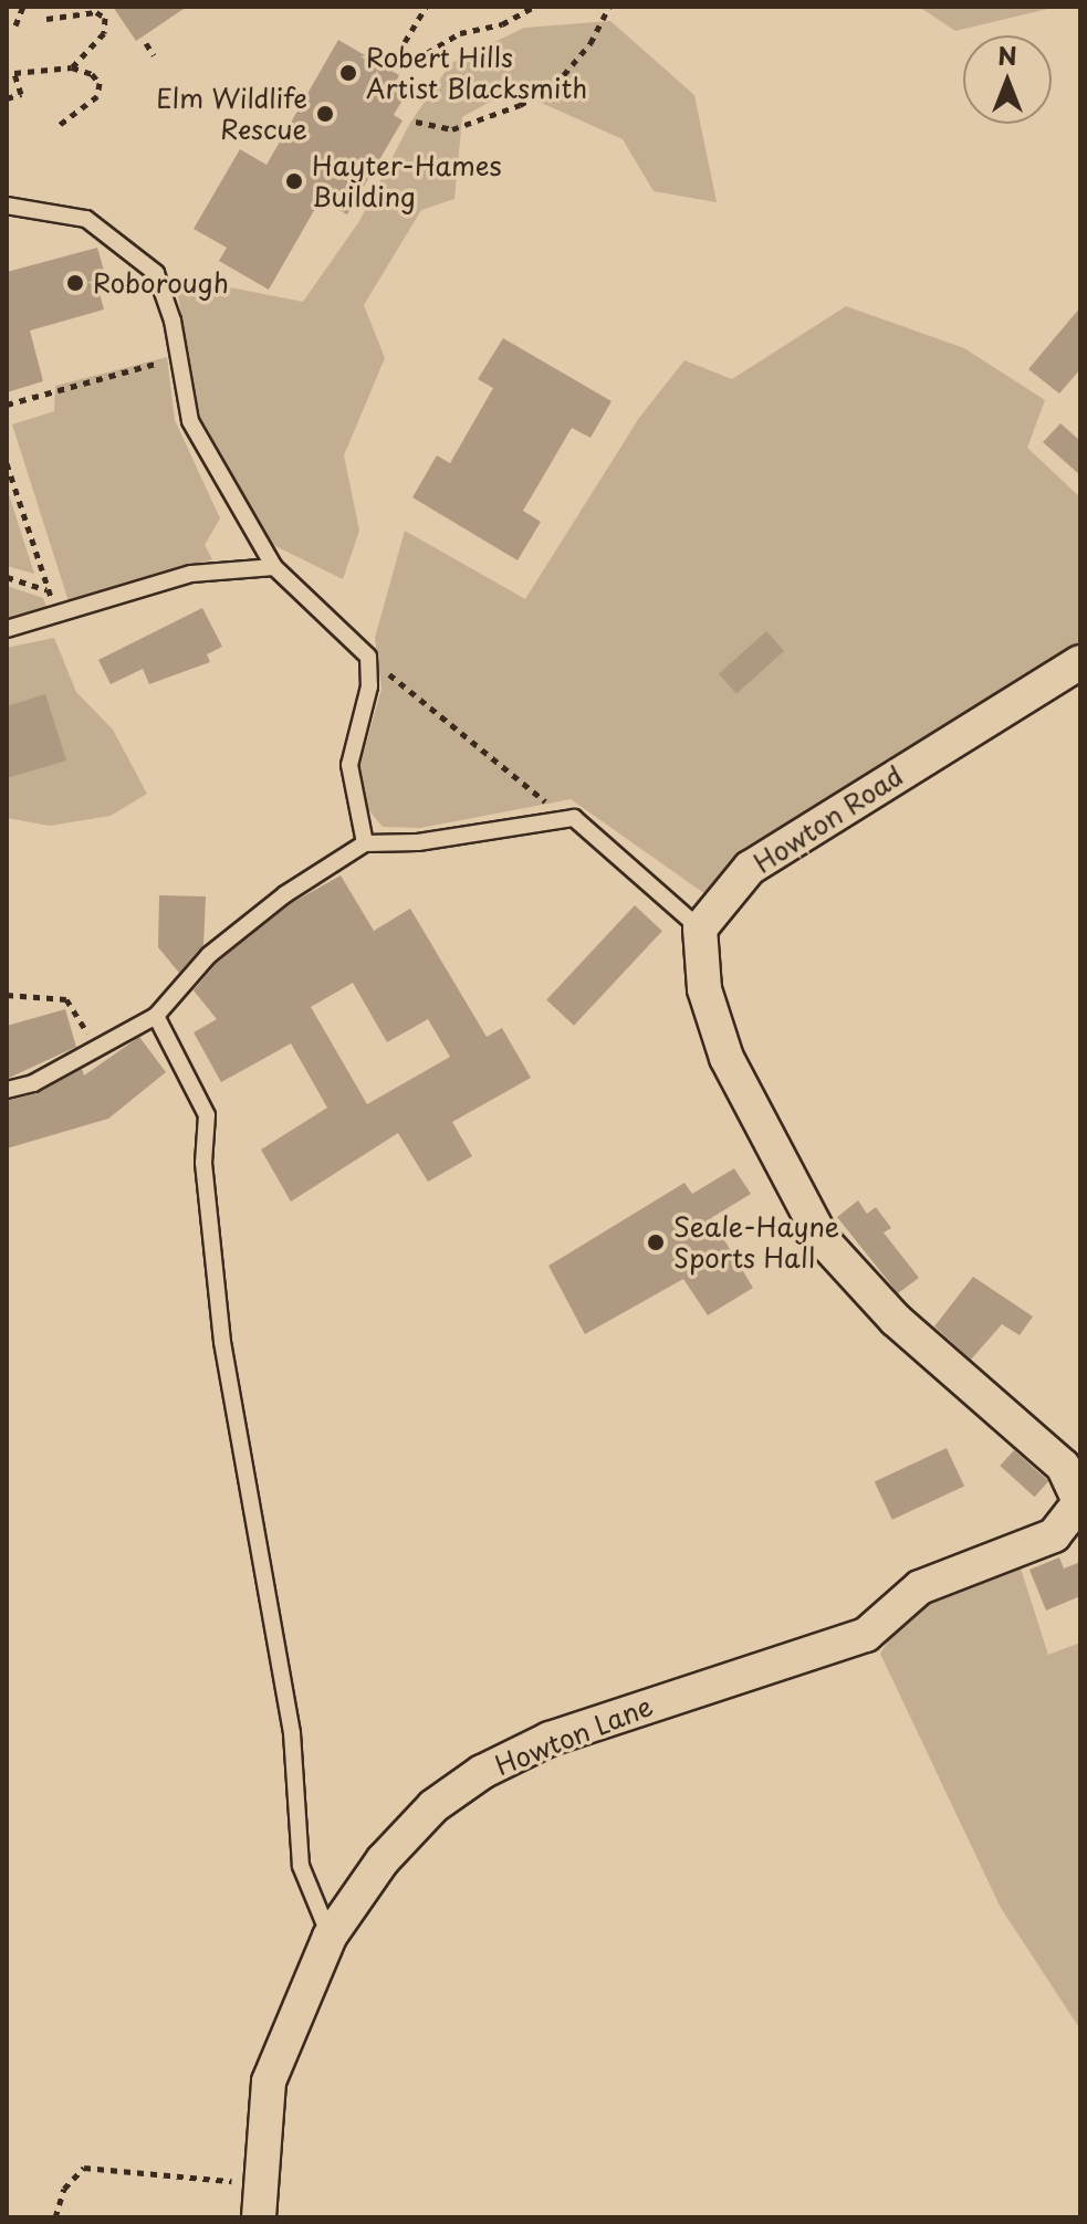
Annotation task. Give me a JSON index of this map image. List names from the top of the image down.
{
  "streets": {
    "street": ["Howton Road", "Howton Lane"]
  },
  "places": [
    "Robert Hills Artist Blacksmith",
    "Elm Wildlife Rescue",
    "Hayter-Hames Building",
    "Roborough",
    "Seale-Hayne Sports Hall"
  ],
  "north": "top"
}
